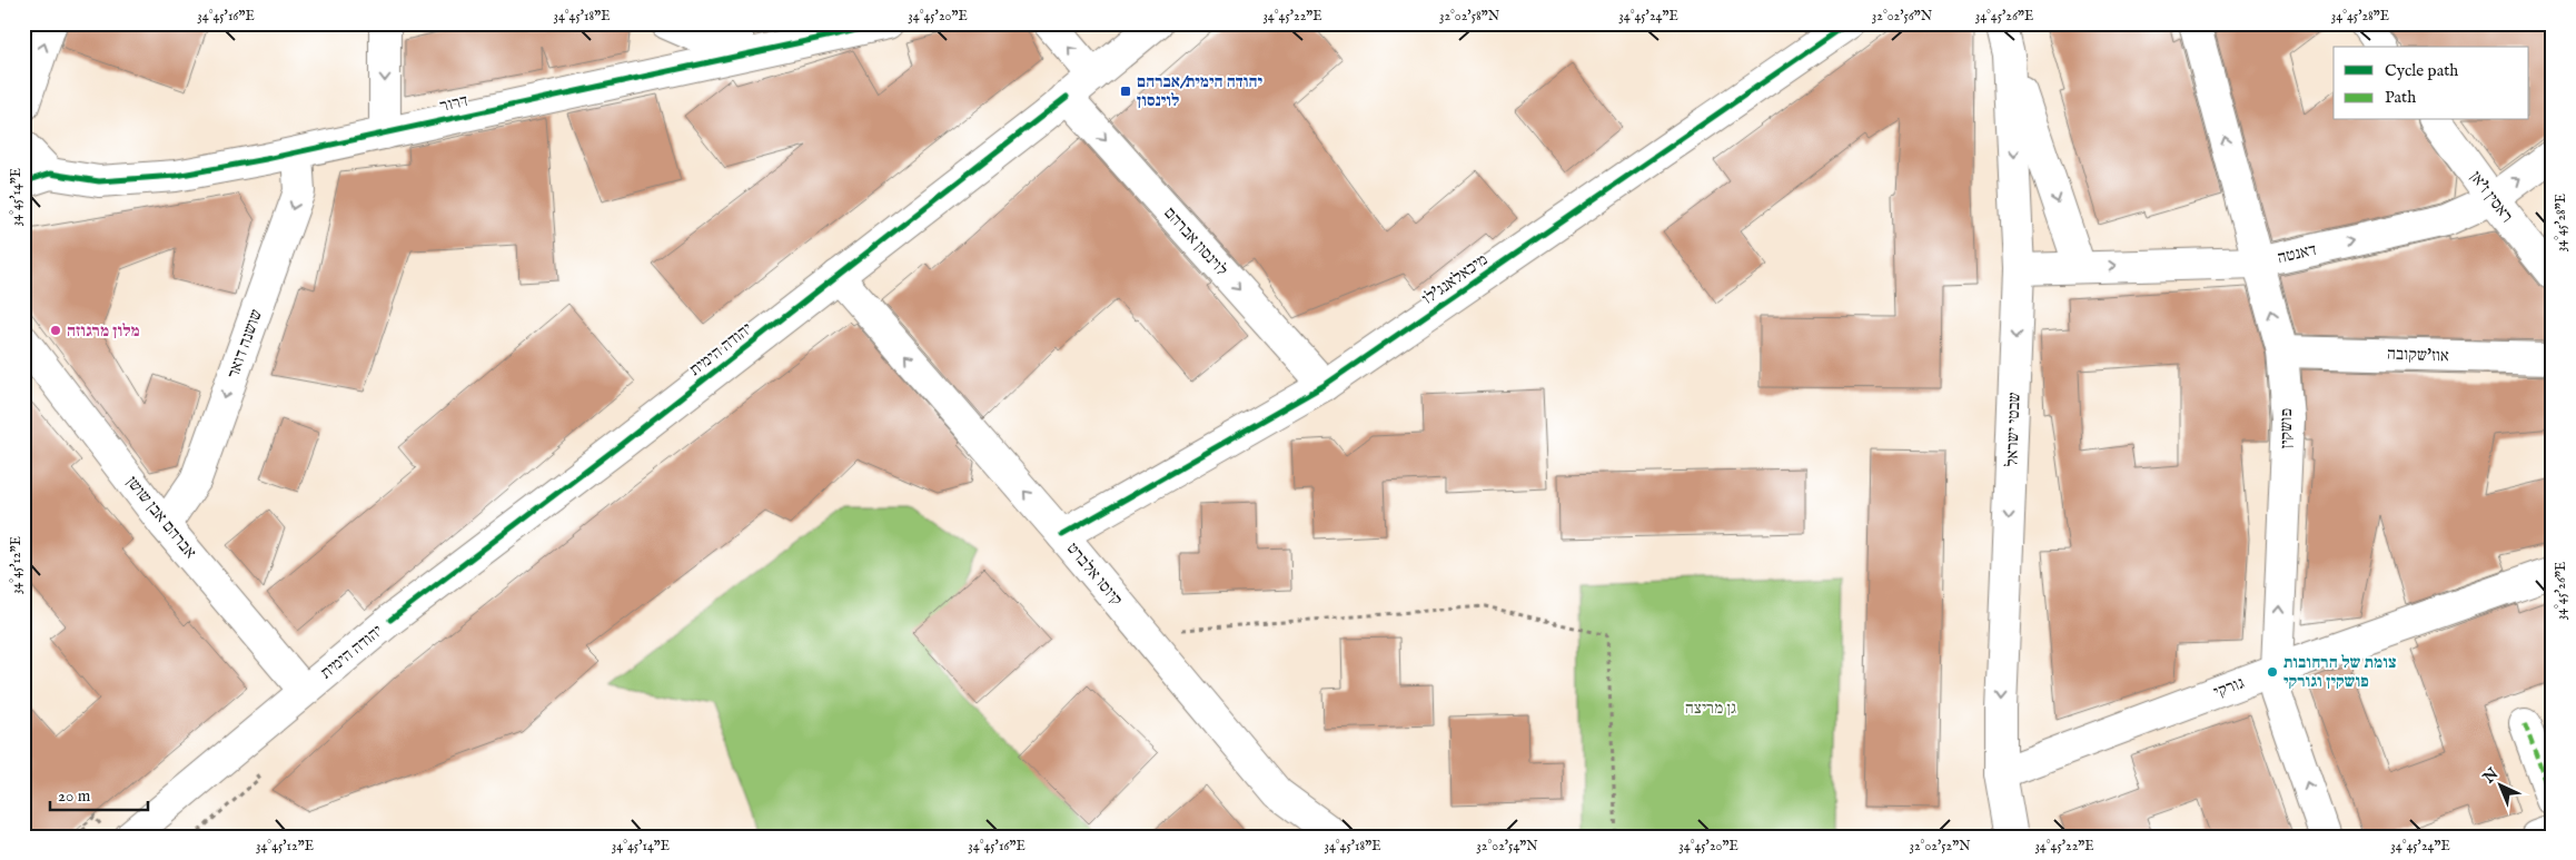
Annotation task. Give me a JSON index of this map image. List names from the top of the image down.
{
  "streets": {
    "street": [
      "דרור",
      "ראסין ז'אן",
      "לוינסון אברהם",
      "דאנטה",
      "מיכאלאנג'לו",
      "שושנה דואר",
      "יהודה הימית",
      "אוז'שקובה",
      "פושקין",
      "שבטי ישראל",
      "אברהם אבן שושן",
      "קיוסו אלברט",
      "גורקי"
    ]
  },
  "crossings": [
    ["דרור", "שושנה דואר"],
    ["ראסין ז'אן", "דאנטה"],
    ["לוינסון אברהם", "מיכאלאנג'לו"],
    ["לוינסון אברהם", "יהודה הימית"],
    ["דאנטה", "פושקין"],
    ["דאנטה", "שבטי ישראל"],
    ["מיכאלאנג'לו", "קיוסו אלברט"],
    ["שושנה דואר", "אברהם אבן שושן"],
    ["יהודה הימית", "אברהם אבן שושן"],
    ["יהודה הימית", "קיוסו אלברט"],
    ["אוז'שקובה", "פושקין"],
    ["פושקין", "גורקי"],
    ["שבטי ישראל", "גורקי"]
  ],
  "one_way": [
    "לוינסון אברהם",
    "דאנטה",
    "שושנה דואר",
    "קיוסו אלברט"
  ],
  "parks": ["גן מריצה"],
  "places": {
    "transit": ["יהודה הימית/אברהם לוינסון"],
    "other": ["מלון מרגוזה", "צומת של הרחובות פושקין וגורקי"]
  },
  "legend": ["Cycle path", "Path"],
  "scale_bar": "20 m",
  "north": "top left",
  "coordinates": [
    "34°45'16\"E",
    "34°45'18\"E",
    "34°45'20\"E",
    "34°45'22\"E",
    "32°02'58\"N",
    "34°45'24\"E",
    "32°02'56\"N",
    "34°45'26\"E",
    "34°45'28\"E",
    "34°45'14\"E",
    "34°45'12\"E",
    "32°02'54\"N",
    "32°02'52\"N"
  ]
}
